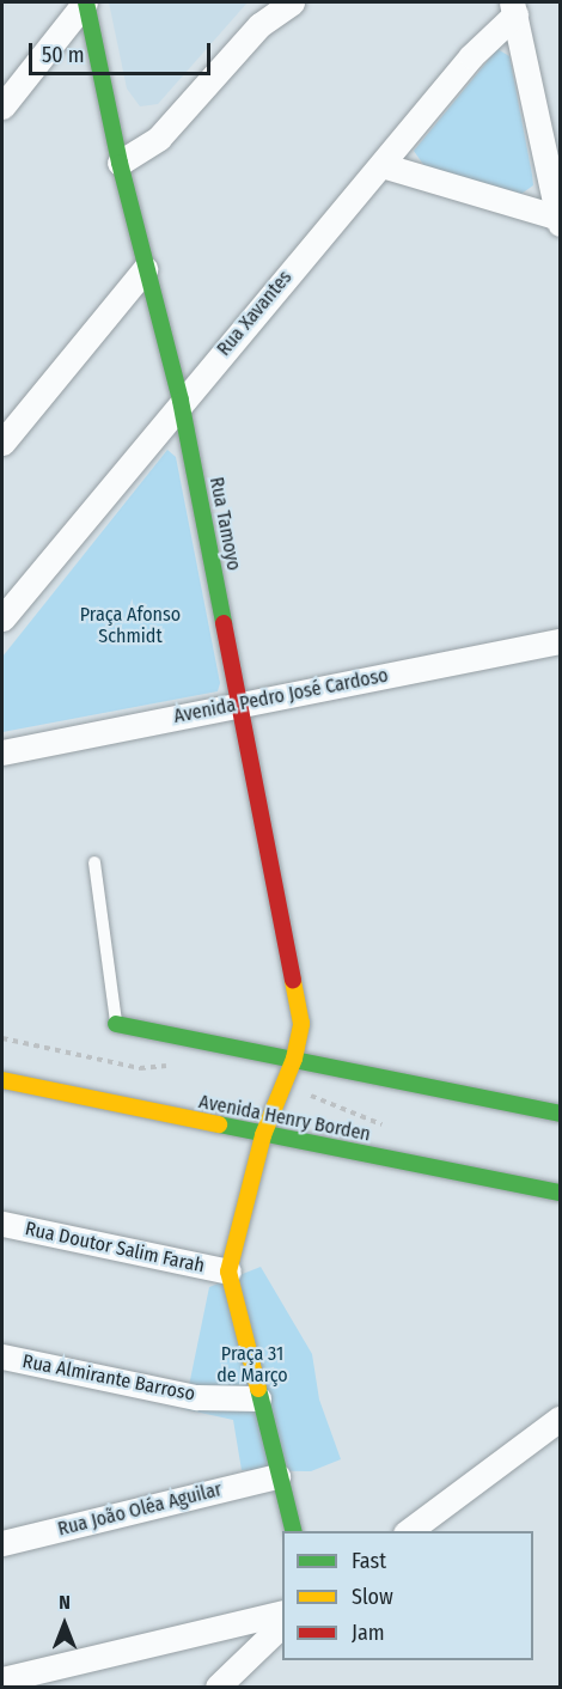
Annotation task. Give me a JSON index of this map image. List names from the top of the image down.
{
  "streets": {
    "street": [
      "Rua Xavantes",
      "Rua Tamoyo",
      "Avenida Pedro José Cardoso",
      "Avenida Henry Borden",
      "Rua Doutor Salim Farah",
      "Rua Almirante Barroso",
      "Rua João Oléa Aguilar"
    ]
  },
  "crossings": [
    ["Rua Xavantes", "Rua Tamoyo"],
    ["Rua Tamoyo", "Avenida Pedro José Cardoso"],
    ["Rua Tamoyo", "Avenida Henry Borden"],
    ["Rua Tamoyo", "Rua Doutor Salim Farah"]
  ],
  "parks": ["Praça Afonso Schmidt", "Praça 31 de Março"],
  "legend": ["Fast", "Slow", "Jam"],
  "scale_bar": "50 m",
  "north": "top"
}
